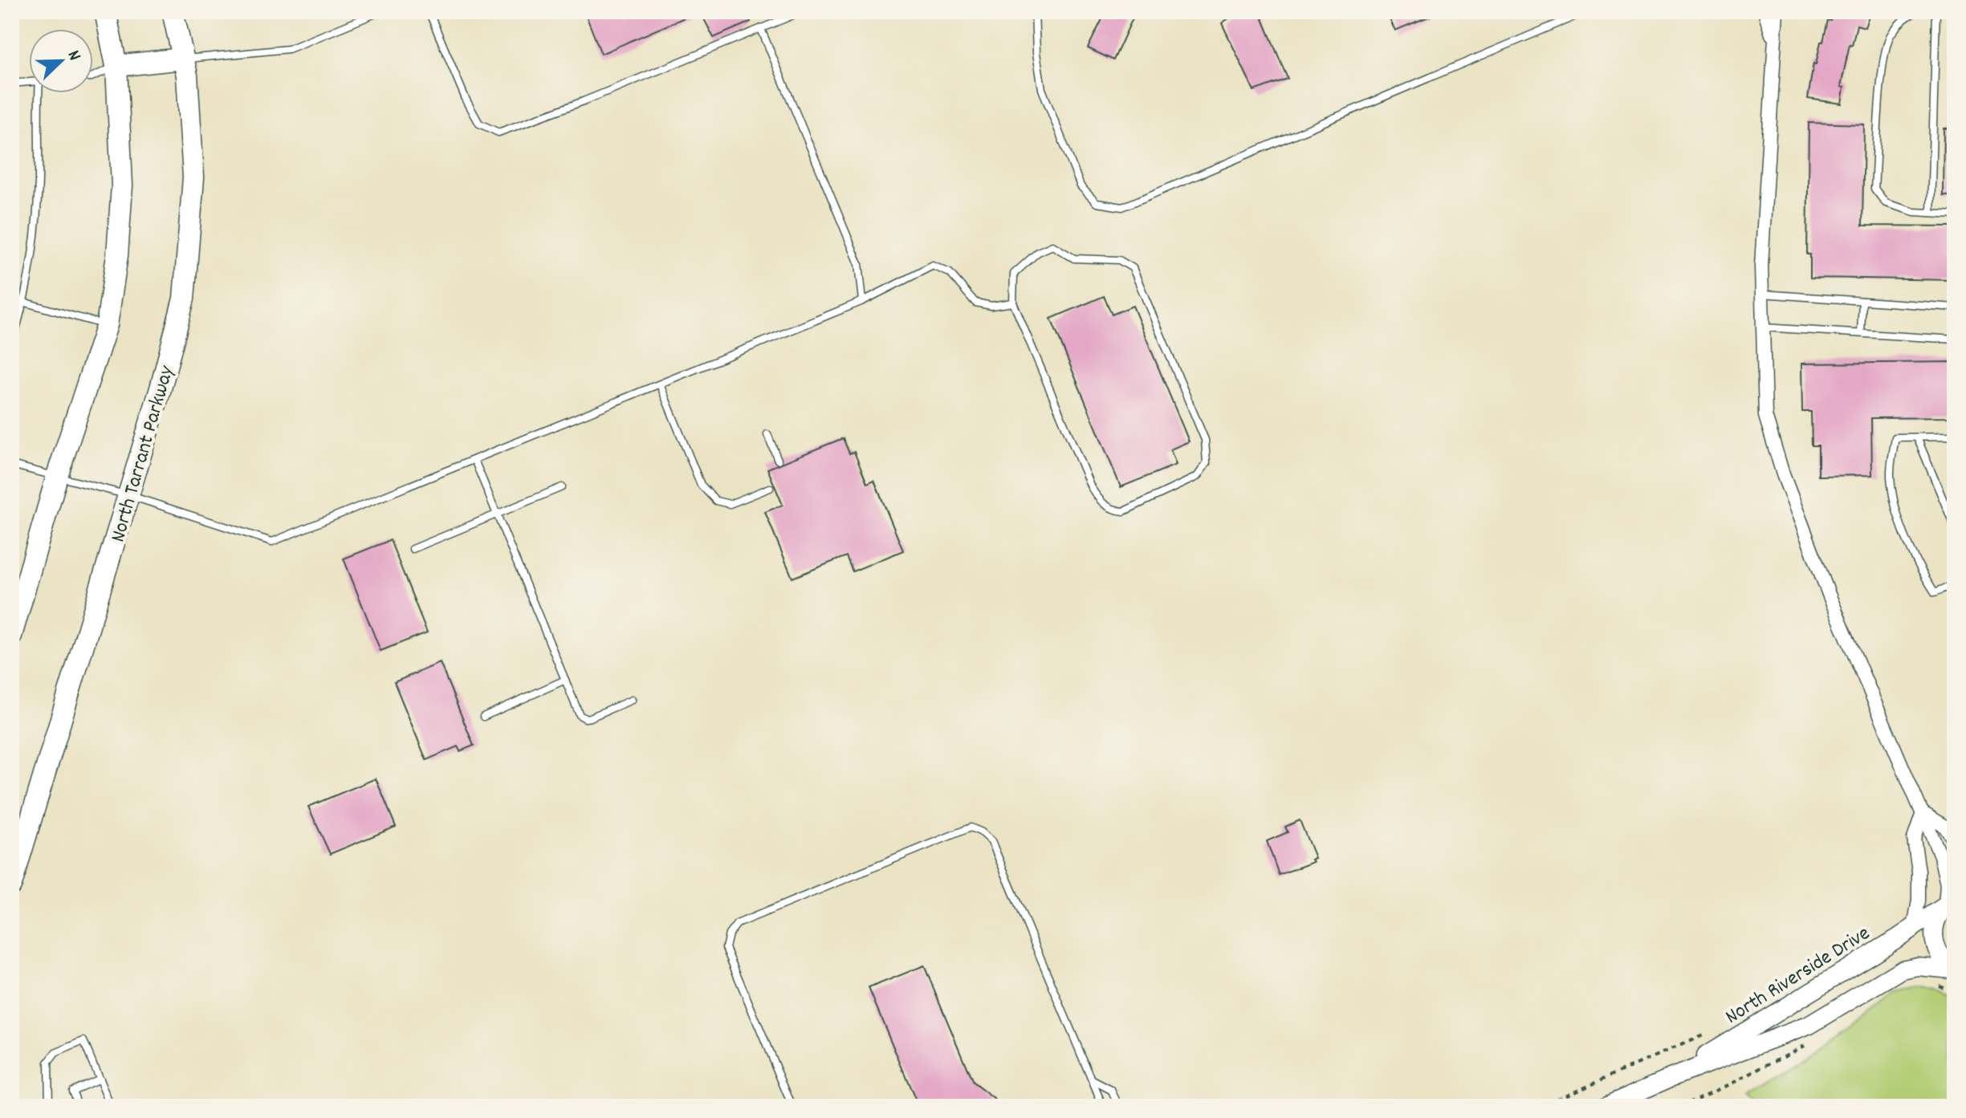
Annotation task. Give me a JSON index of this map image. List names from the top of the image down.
{
  "streets": {
    "main road": ["North Tarrant Parkway", "North Riverside Drive"]
  },
  "north": "top right"
}
